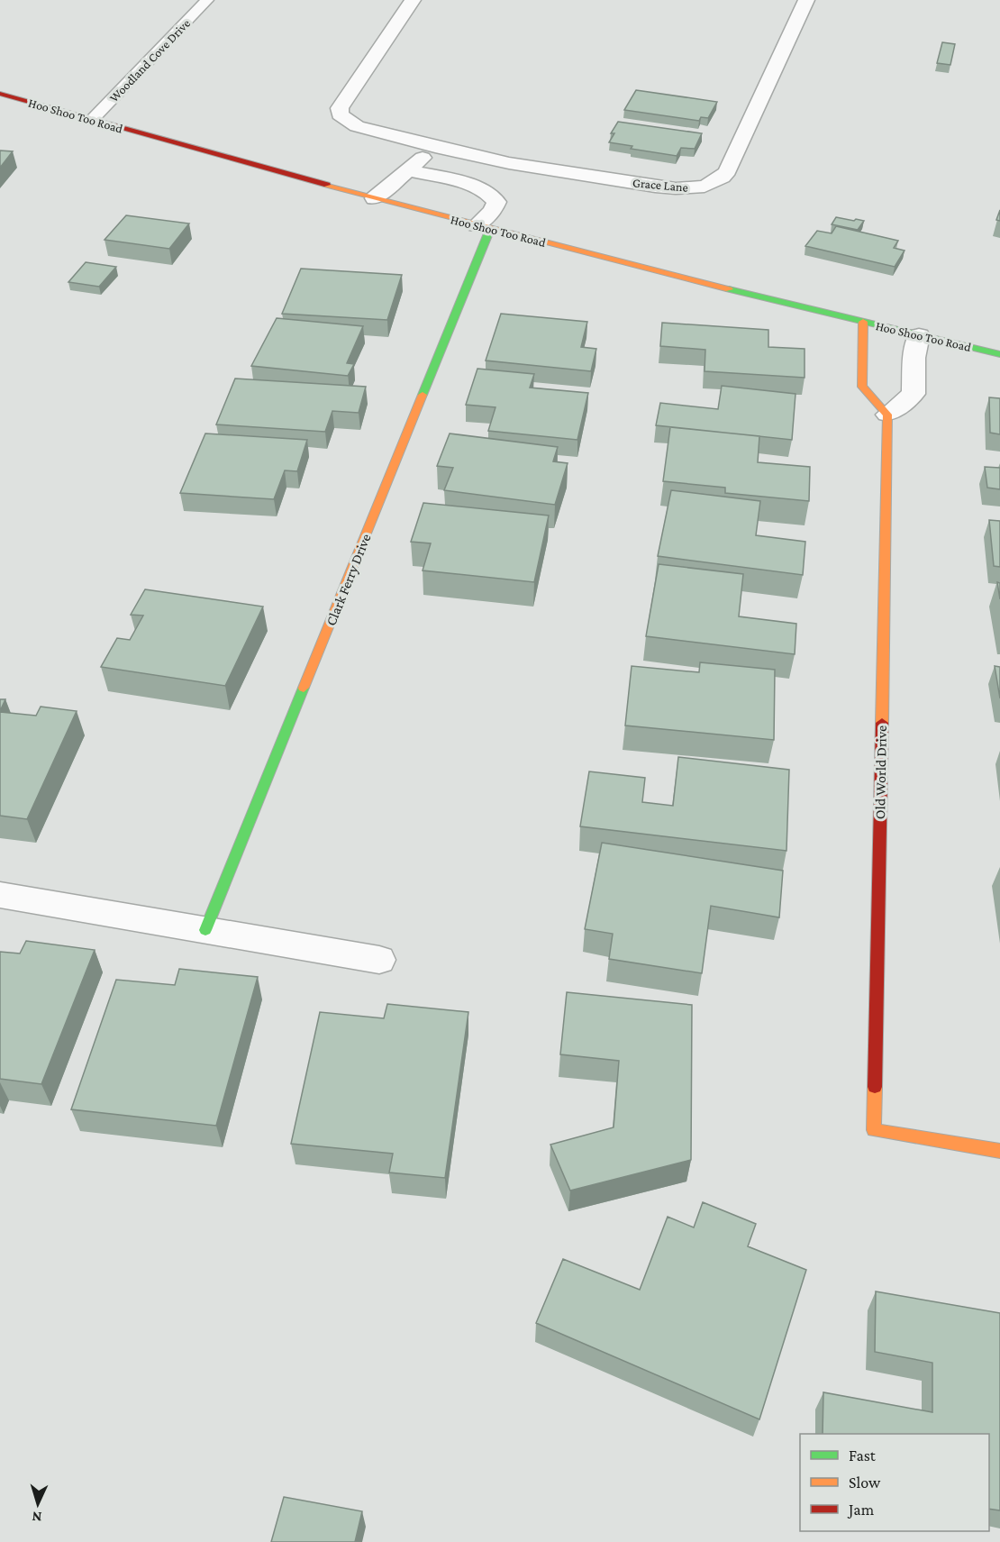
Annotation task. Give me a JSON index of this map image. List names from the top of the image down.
{
  "streets": {
    "street": [
      "Hoo Shoo Too Road",
      "Grace Lane",
      "Clark Ferry Drive",
      "Old World Drive"
    ],
    "lane": ["Woodland Cove Drive"]
  },
  "crossings": [
    ["Woodland Cove Drive", "Hoo Shoo Too Road"],
    ["Hoo Shoo Too Road", "Clark Ferry Drive"]
  ],
  "legend": ["Fast", "Slow", "Jam"],
  "north": "bottom"
}
